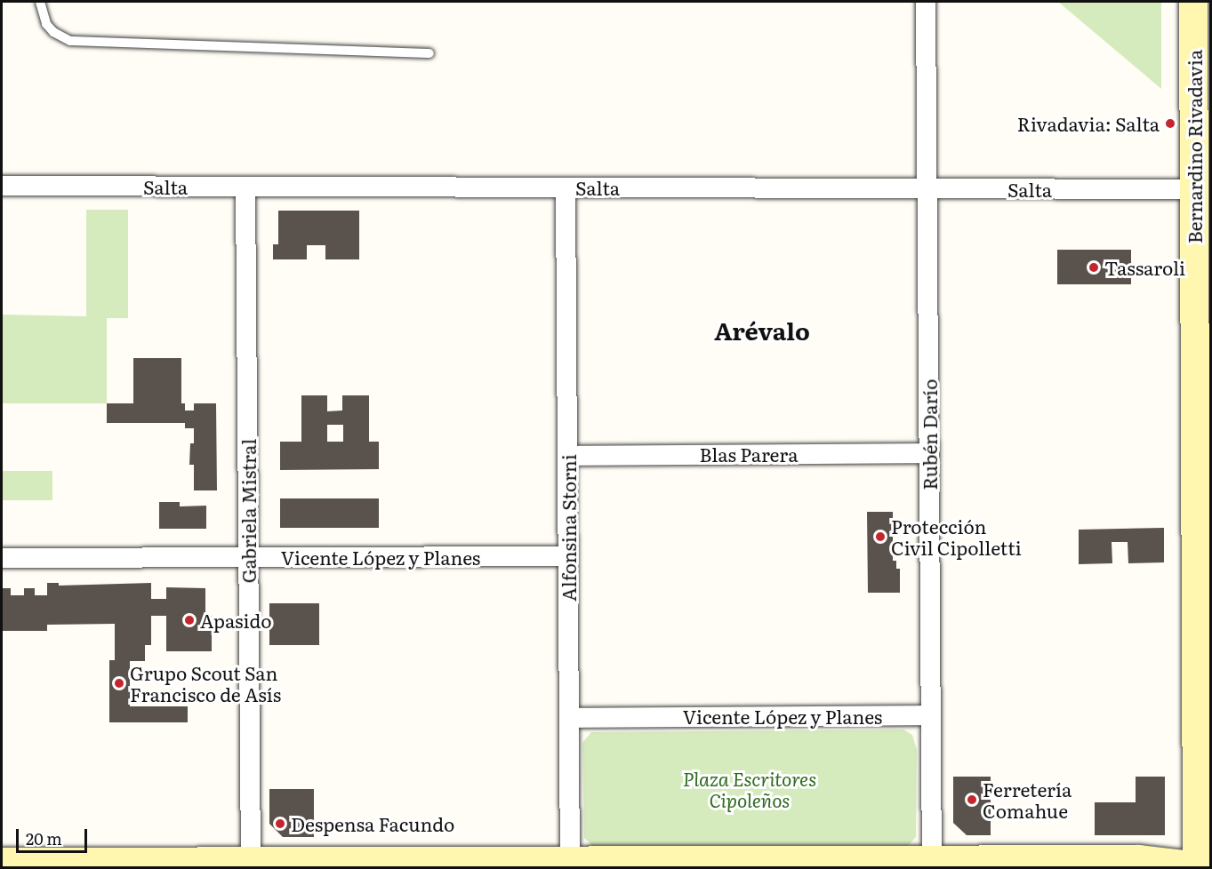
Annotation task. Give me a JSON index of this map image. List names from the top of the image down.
{
  "streets": {
    "main road": ["Bernardino Rivadavia"],
    "street": [
      "Salta",
      "Rubén Darío",
      "Blas Parera",
      "Gabriela Mistral",
      "Alfonsina Storni",
      "Vicente López y Planes"
    ]
  },
  "crossings": [
    ["Bernardino Rivadavia", "Salta"],
    ["Salta", "Rubén Darío"],
    ["Salta", "Gabriela Mistral"],
    ["Salta", "Alfonsina Storni"],
    ["Rubén Darío", "Blas Parera"],
    ["Rubén Darío", "Vicente López y Planes"],
    ["Blas Parera", "Alfonsina Storni"],
    ["Gabriela Mistral", "Vicente López y Planes"],
    ["Alfonsina Storni", "Vicente López y Planes"]
  ],
  "districts": ["Arévalo"],
  "parks": ["Plaza Escritores Cipoleños"],
  "places": [
    "Rivadavia: Salta",
    "Tassaroli",
    "Protección Civil Cipolletti",
    "Apasido",
    "Grupo Scout San Francisco de Asís",
    "Ferretería Comahue",
    "Despensa Facundo"
  ],
  "scale_bar": "20 m"
}
